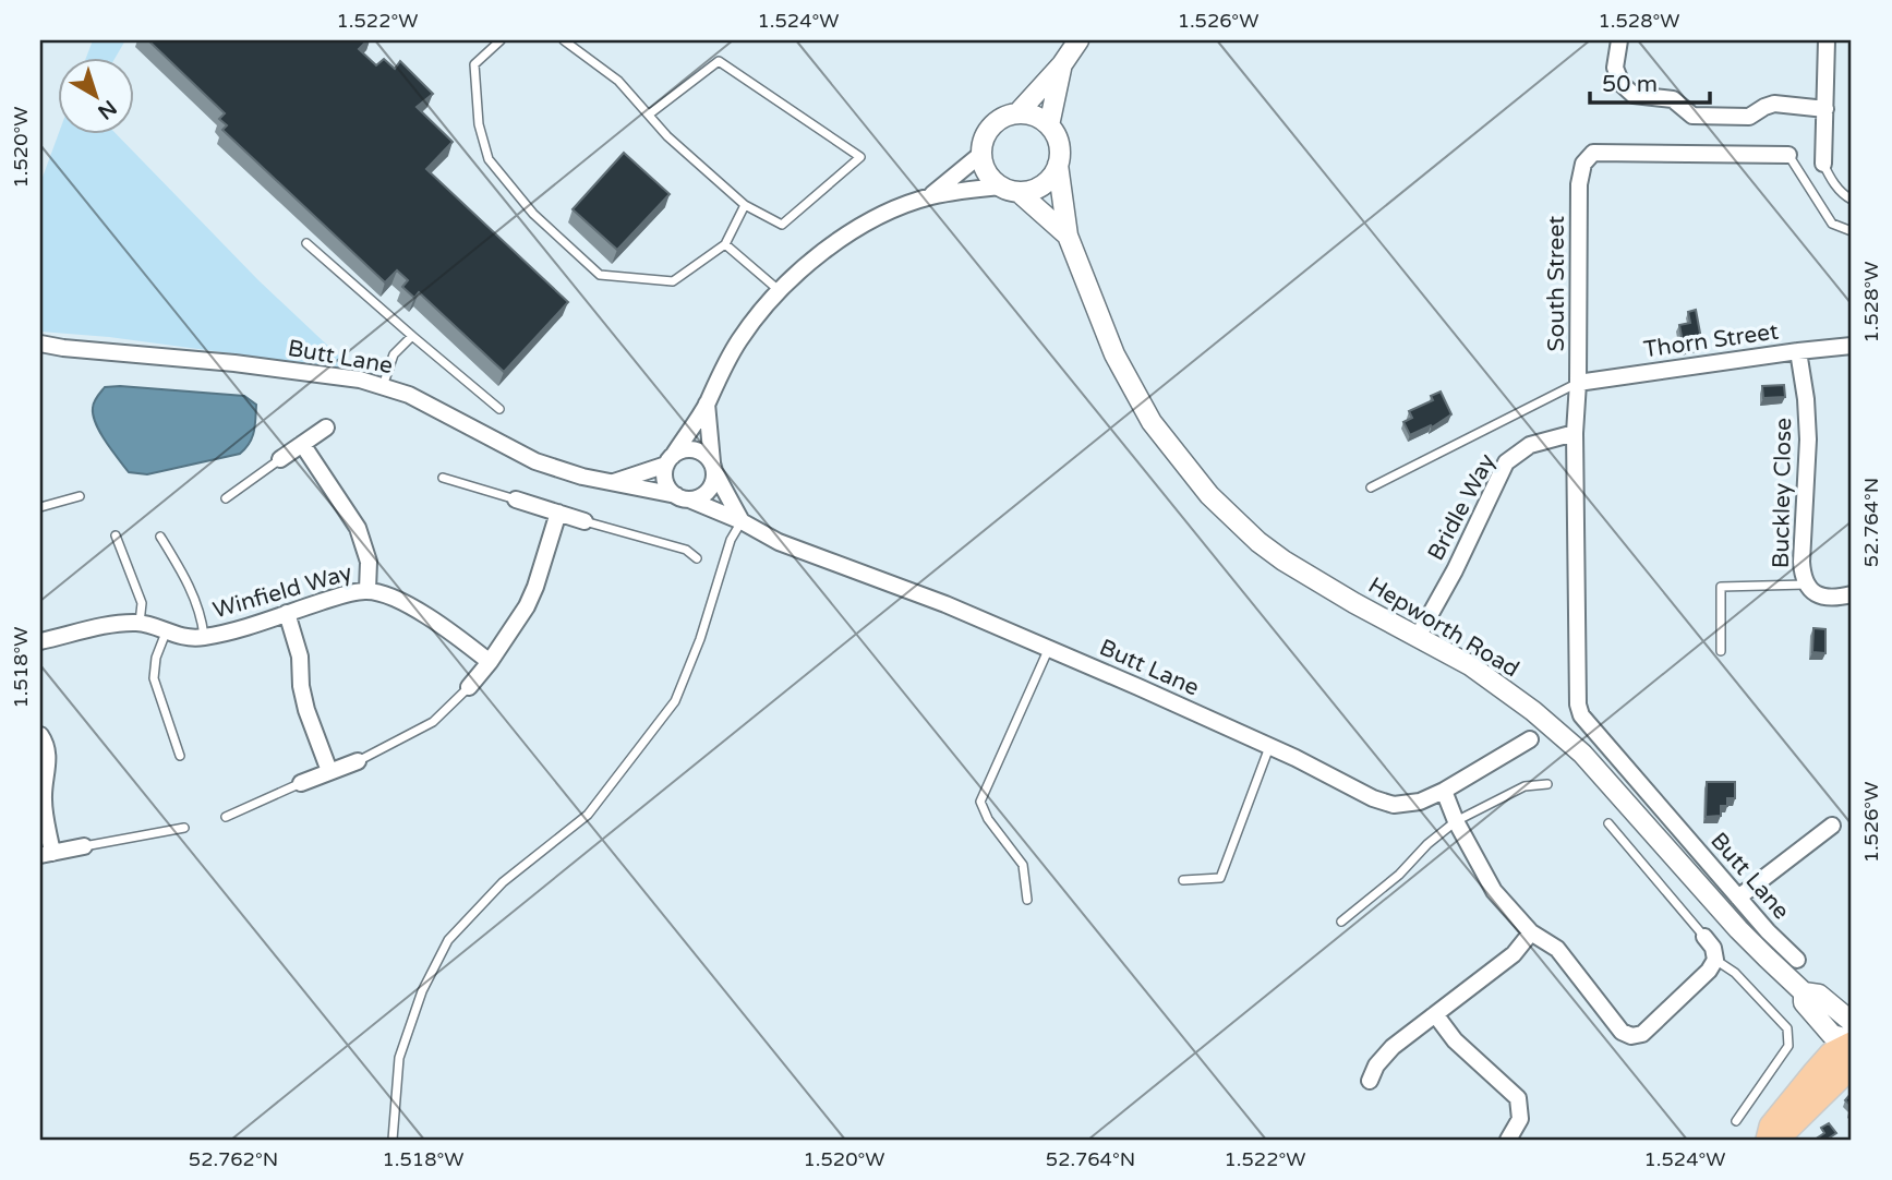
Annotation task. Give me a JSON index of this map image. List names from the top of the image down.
{
  "streets": {
    "street": [
      "South Street",
      "Thorn Street",
      "Butt Lane",
      "Buckley Close",
      "Bridle Way",
      "Winfield Way",
      "Hepworth Road"
    ]
  },
  "crossings": [
    ["South Street", "Thorn Street"],
    ["South Street", "Butt Lane"],
    ["South Street", "Bridle Way"],
    ["Thorn Street", "Buckley Close"],
    ["Bridle Way", "Hepworth Road"]
  ],
  "scale_bar": "50 m",
  "north": "bottom right",
  "coordinates": [
    "1.522°W",
    "1.524°W",
    "1.526°W",
    "1.528°W",
    "1.520°W",
    "52.764°N",
    "1.518°W",
    "52.762°N"
  ]
}
